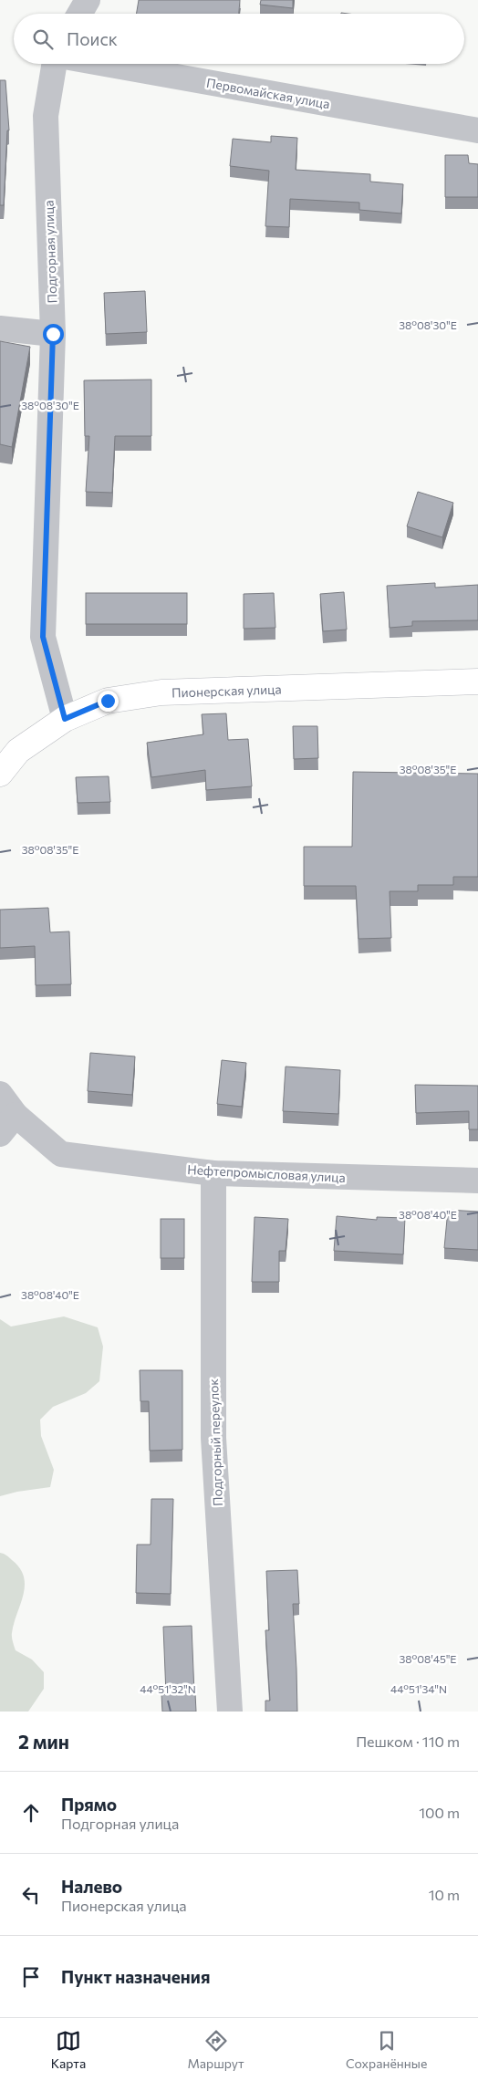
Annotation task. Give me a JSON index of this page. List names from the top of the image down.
{
  "streets": {
    "main road": ["Пионерская улица"],
    "street": [
      "Первомайская улица",
      "Подгорная улица",
      "Нефтепромысловая улица",
      "Подгорный переулок"
    ]
  },
  "crossings": [
    ["Подгорная улица", "Пионерская улица"],
    ["Нефтепромысловая улица", "Подгорный переулок"]
  ],
  "page": {
    "search": "Поиск",
    "heading": ["2 мин", "Пешком · 110 m"],
    "list": [
      ["Прямо", "Подгорная улица", "100 m"],
      ["Налево", "Пионерская улица", "10 m"],
      "Пункт назначения"
    ],
    "nav": ["Карта", "Маршрут", "Сохранённые"]
  },
  "coordinates": [
    "38°08'30\"E",
    "38°08'35\"E",
    "38°08'40\"E",
    "38°08'45\"E",
    "44°51'32\"N",
    "44°51'34\"N"
  ]
}
